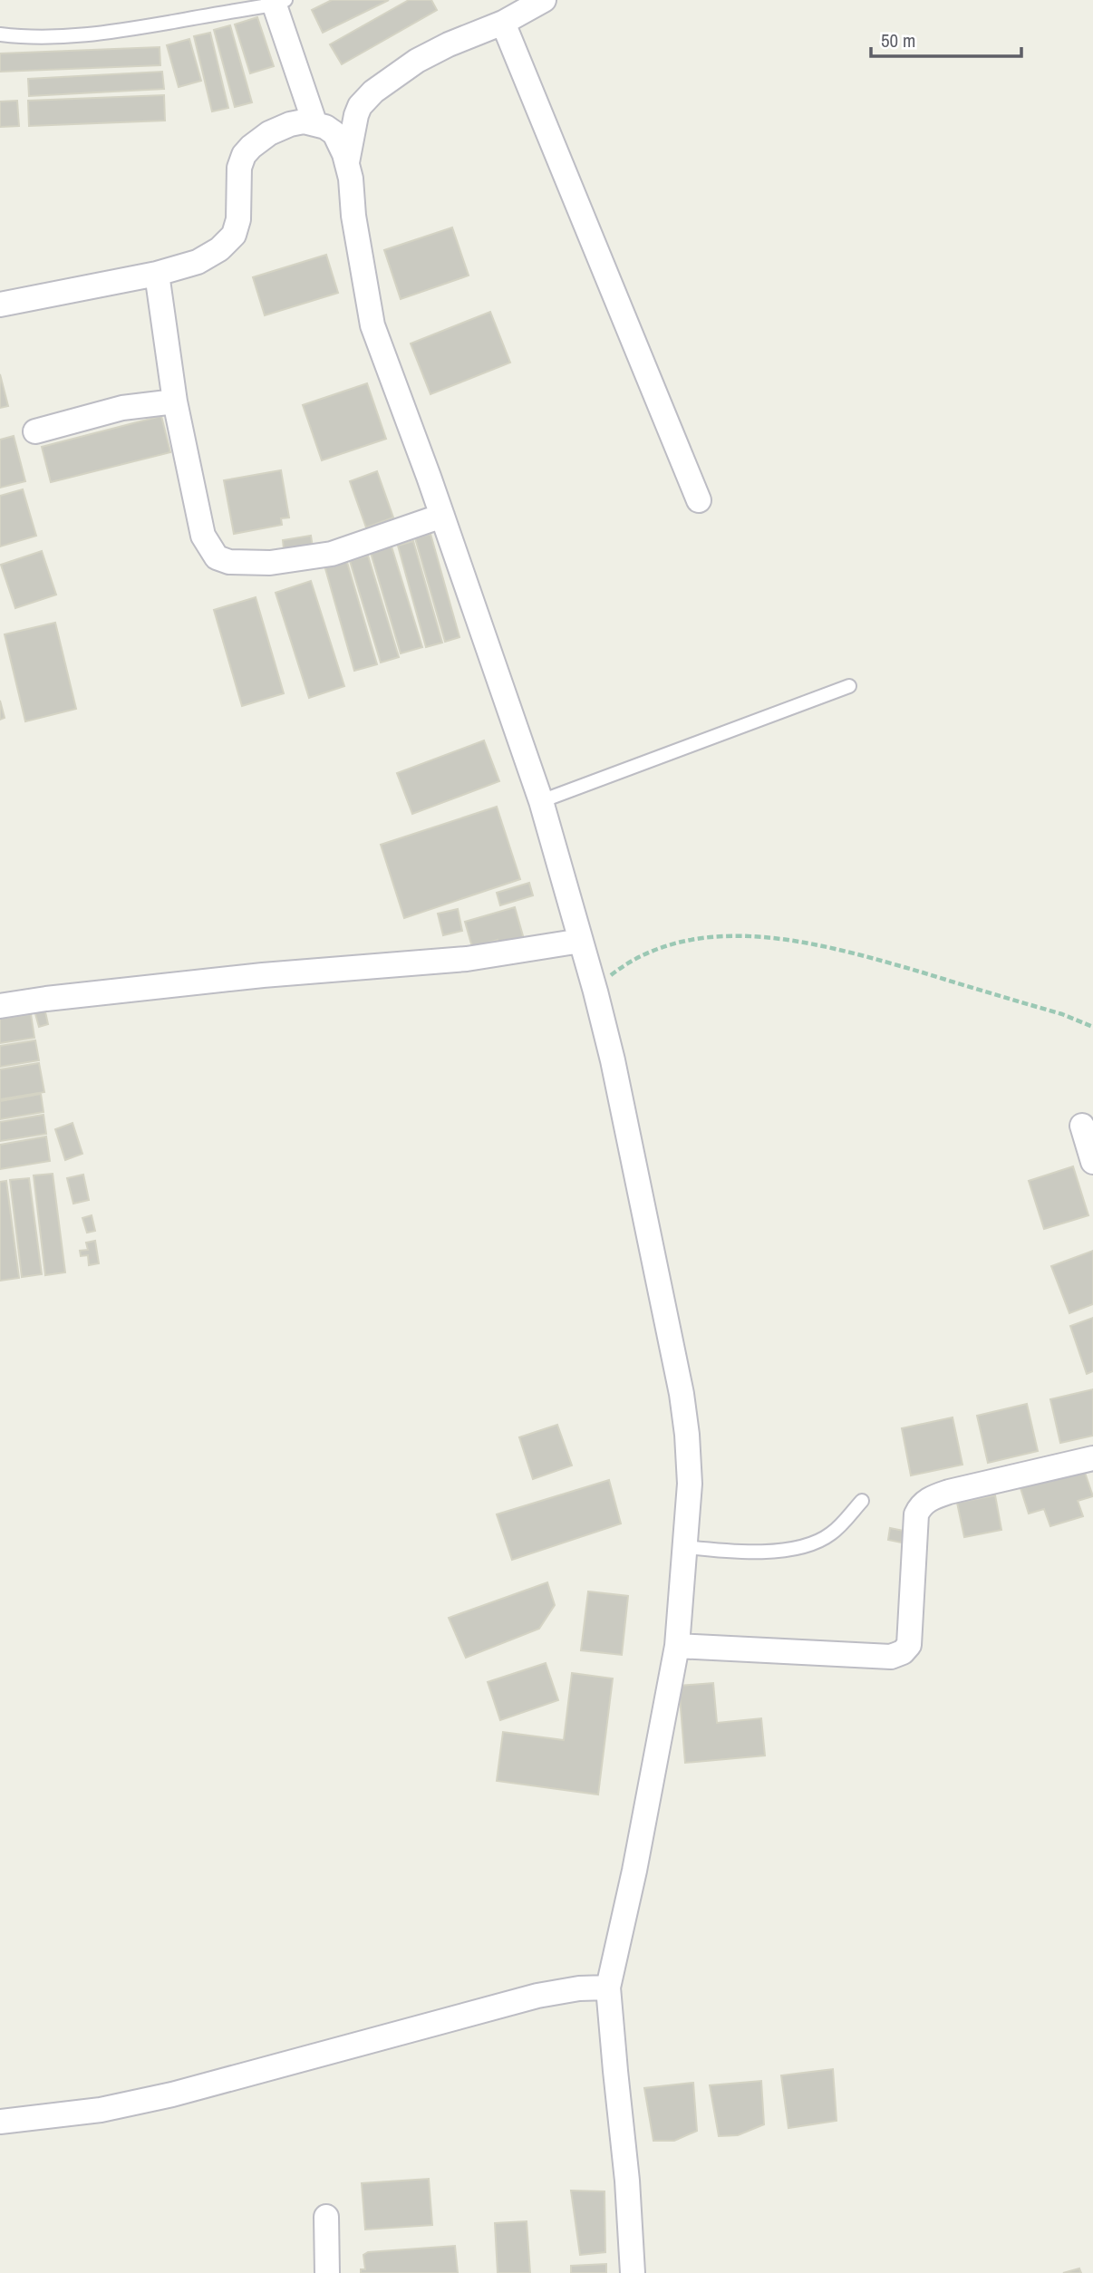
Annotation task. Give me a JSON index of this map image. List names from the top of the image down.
{
  "scale_bar": "50 m"
}
